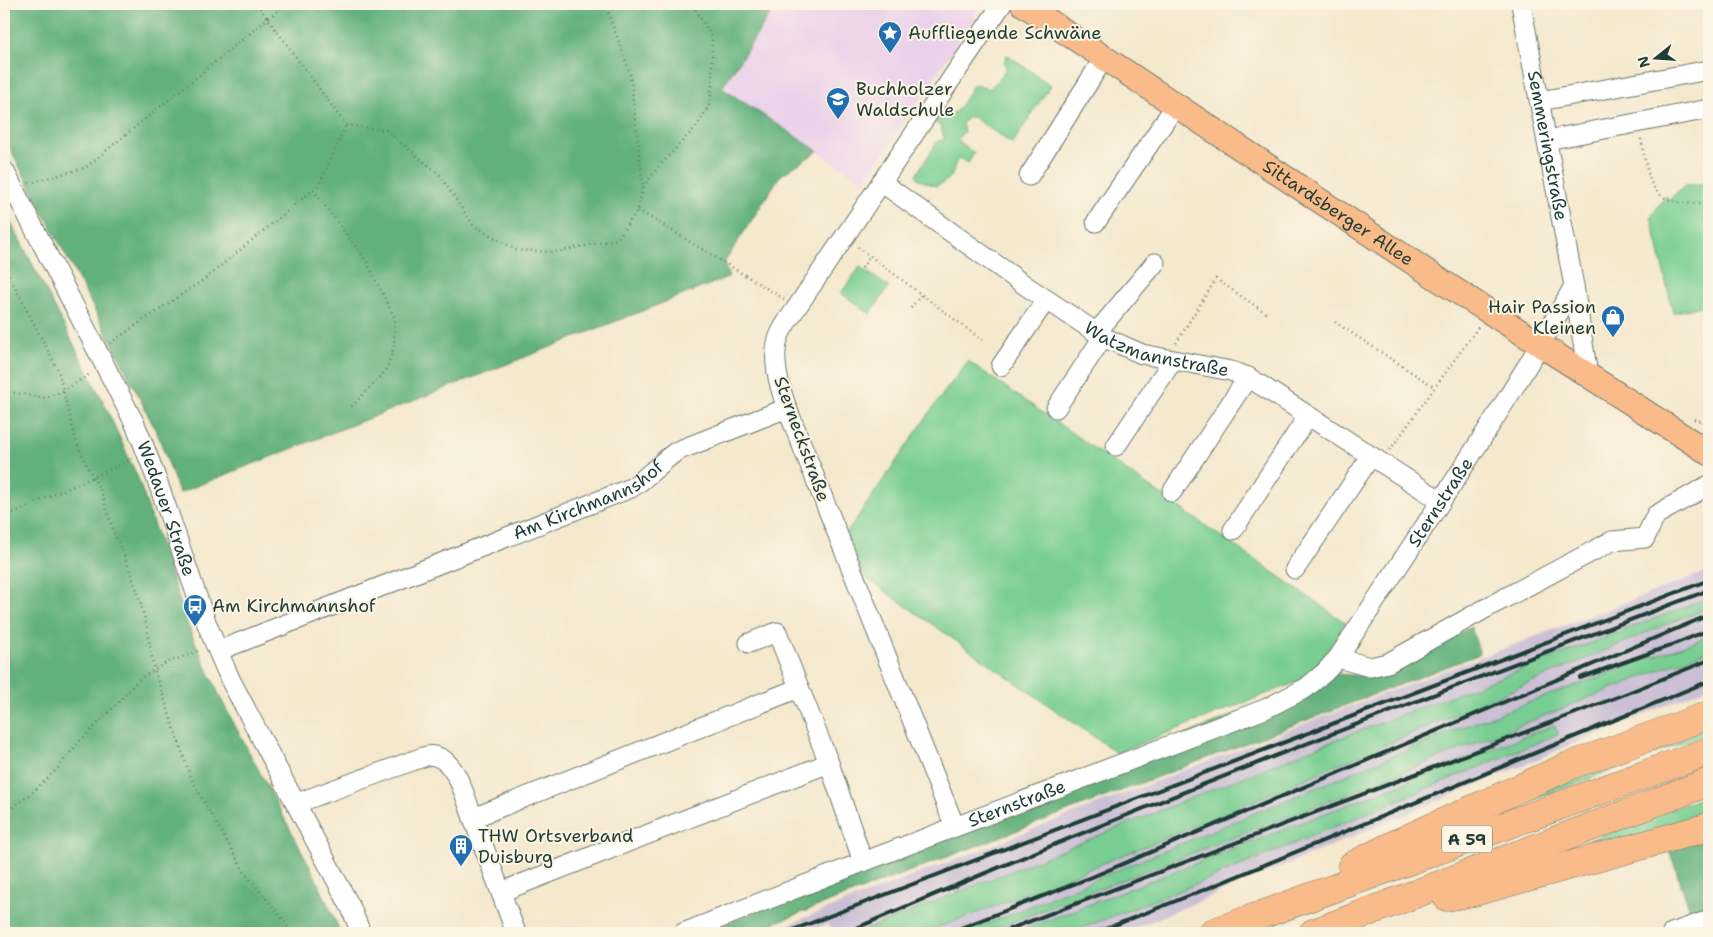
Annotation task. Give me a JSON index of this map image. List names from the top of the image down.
{
  "streets": {
    "highway": ["A 59"],
    "main road": ["Sittardsberger Allee"],
    "street": [
      "Semmeringstraße",
      "Watzmannstraße",
      "Sterneckstraße",
      "Am Kirchmannshof",
      "Sternstraße",
      "Wedauer Straße"
    ]
  },
  "crossings": [
    ["Semmeringstraße", "Sittardsberger Allee"],
    ["Sittardsberger Allee", "Sternstraße"],
    ["Watzmannstraße", "Sterneckstraße"],
    ["Watzmannstraße", "Sternstraße"],
    ["Sterneckstraße", "Am Kirchmannshof"],
    ["Sterneckstraße", "Sternstraße"],
    ["Am Kirchmannshof", "Wedauer Straße"]
  ],
  "places": {
    "place": ["Auffliegende Schwäne"],
    "school or university": ["Buchholzer Waldschule"],
    "shop": ["Hair Passion Kleinen"],
    "bus stop": ["Am Kirchmannshof"],
    "building": ["THW Ortsverband Duisburg"]
  },
  "north": "left"
}
